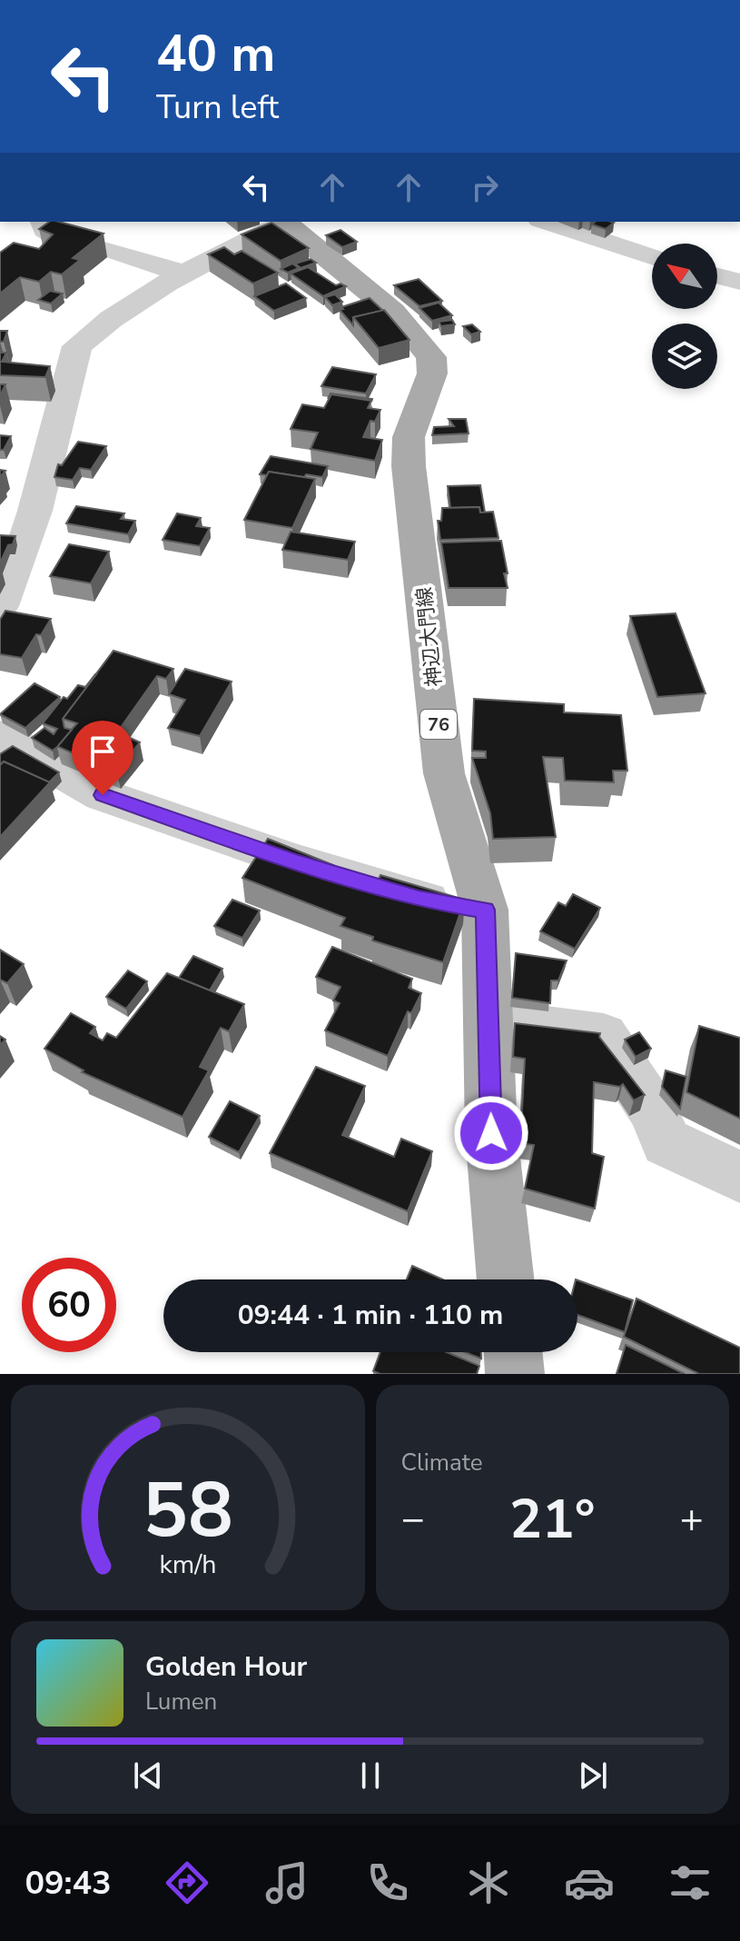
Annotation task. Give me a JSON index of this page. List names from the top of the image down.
{
  "streets": {
    "main road": ["神辺大門線", "76"]
  },
  "north": "top left",
  "page": {
    "turn": ["40 m", "Turn left"],
    "limit": "60",
    "trip": "09:44 · 1 min · 110 m",
    "tile": "Climate",
    "heat": ["−", "21°", "+"],
    "song": ["Golden Hour", "Lumen"],
    "tabs": "09:43",
    "gauge": ["58", "km/h"]
  }
}
